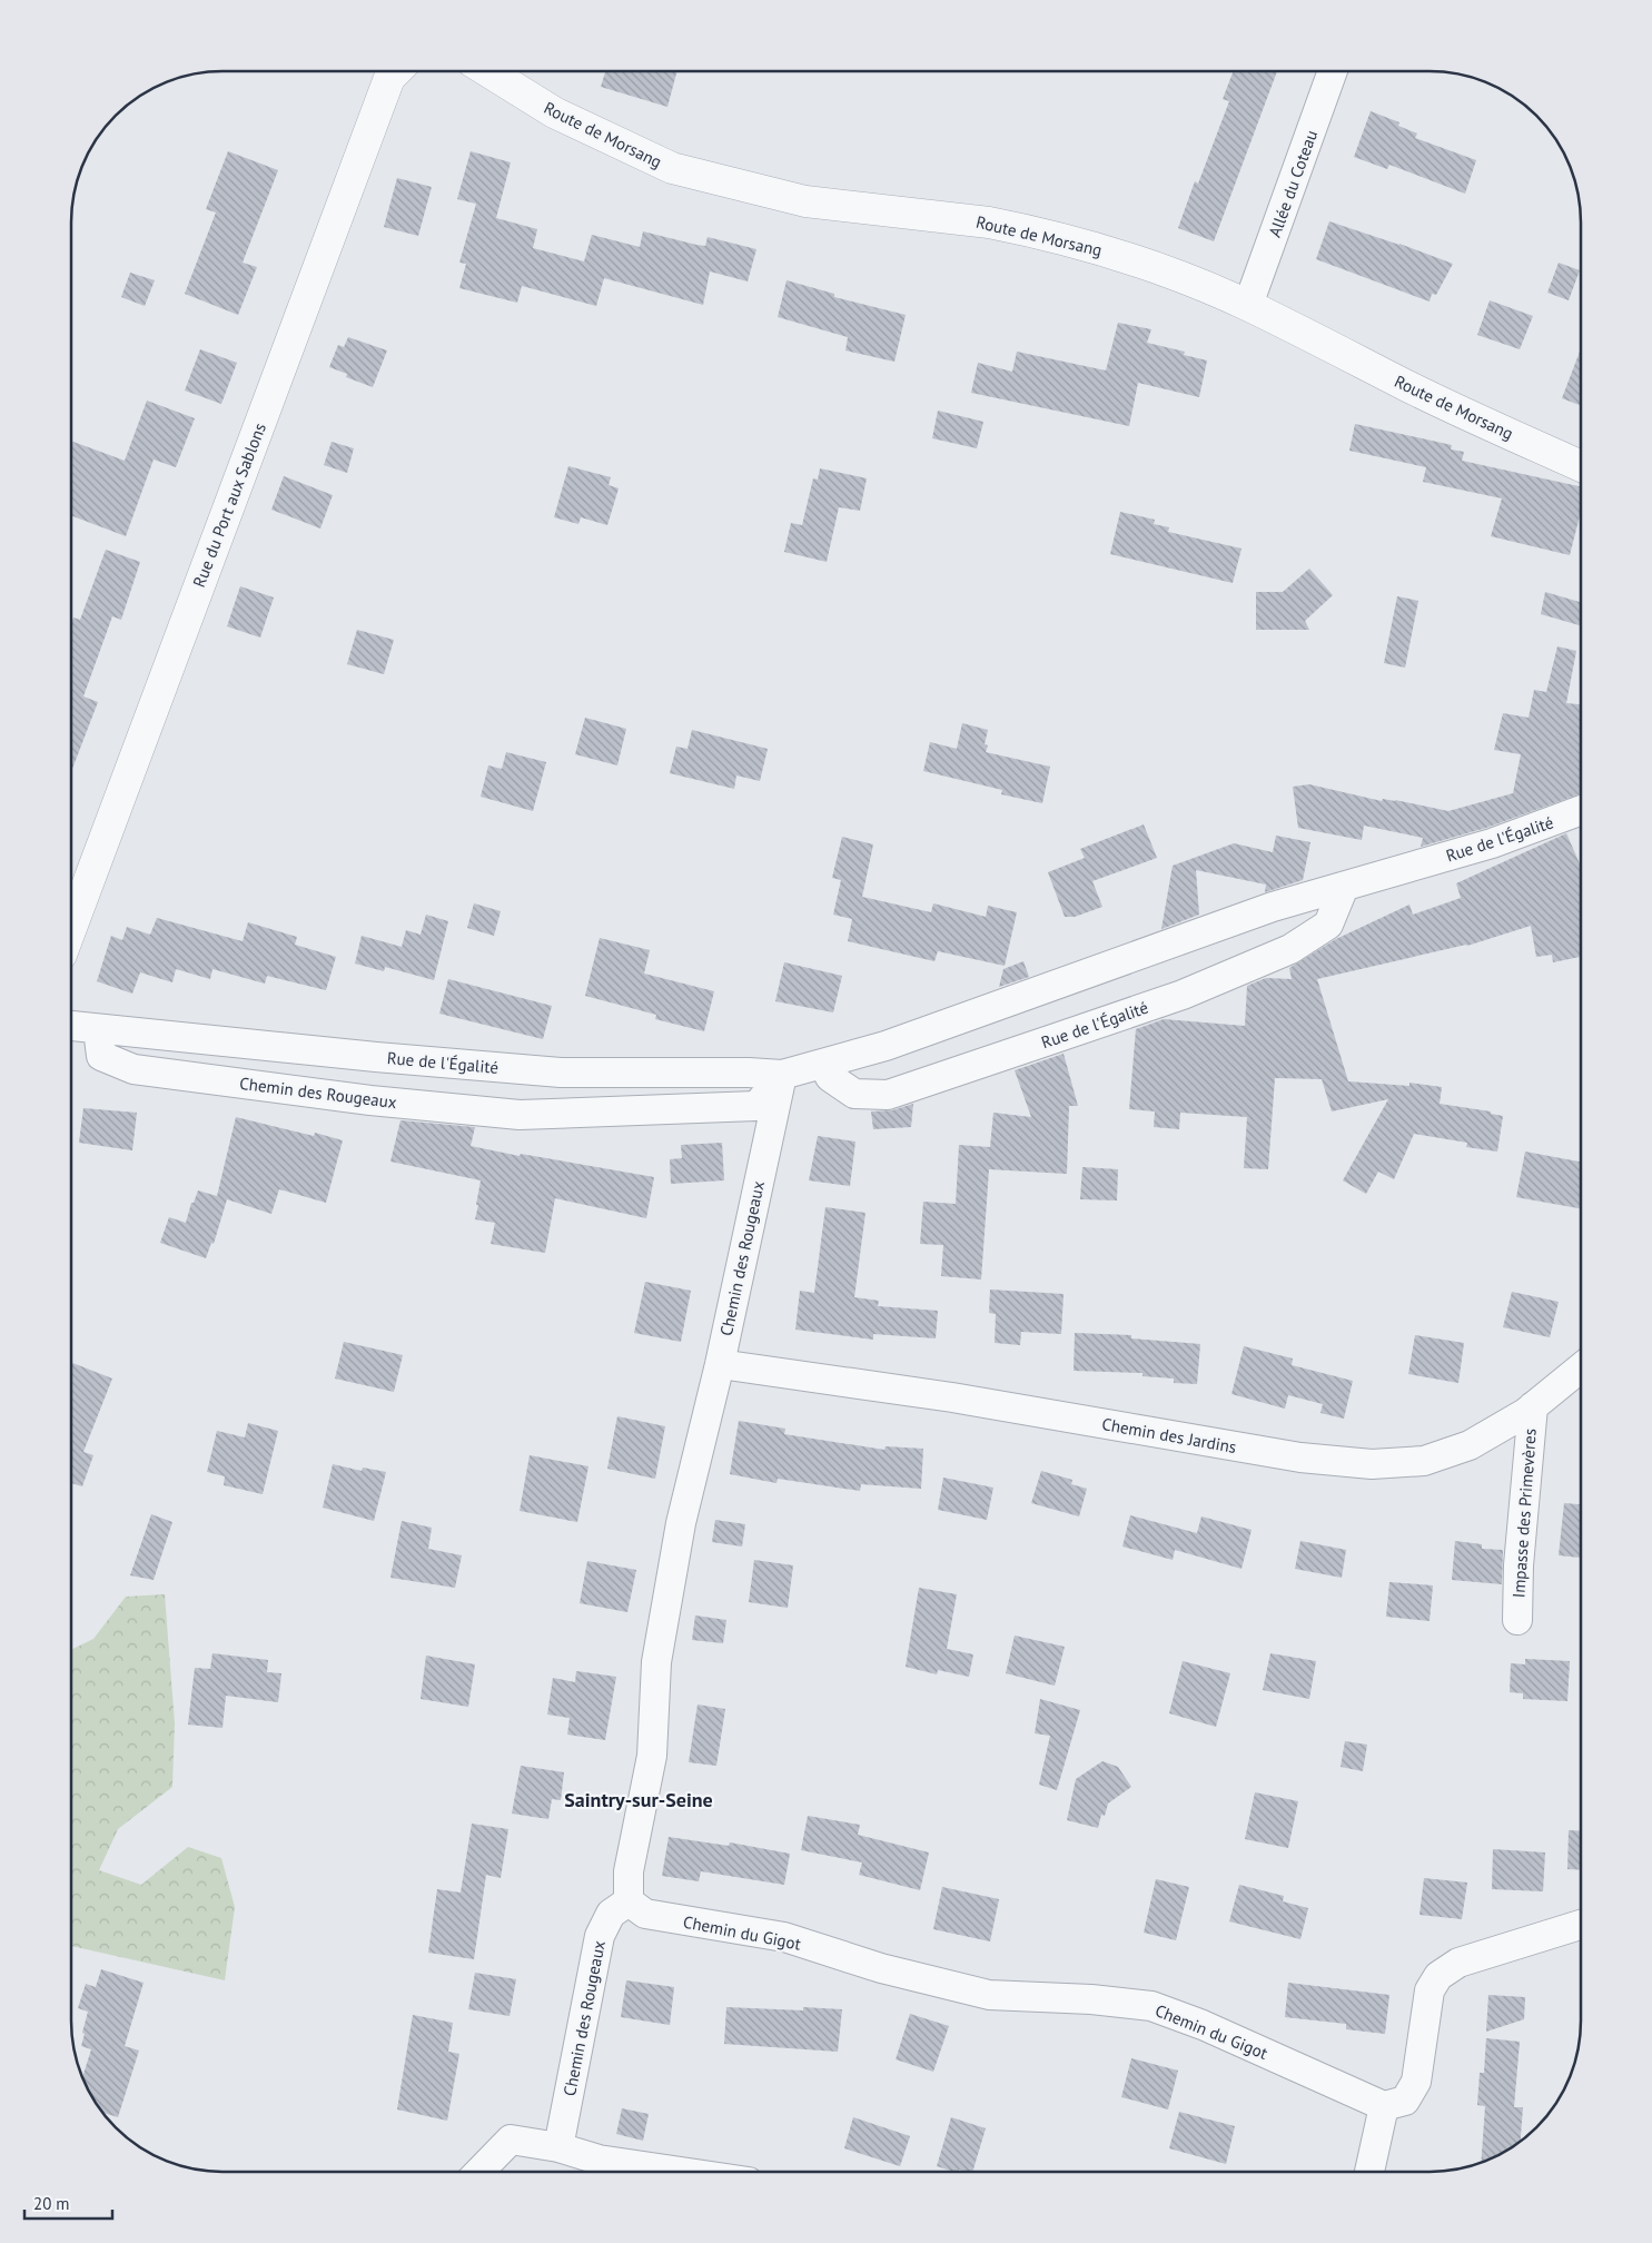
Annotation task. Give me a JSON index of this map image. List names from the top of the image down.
{
  "streets": {
    "street": [
      "Route de Morsang",
      "Allée du Coteau",
      "Rue du Port aux Sablons",
      "Rue de l'Égalité",
      "Chemin des Rougeaux",
      "Chemin des Jardins",
      "Impasse des Primevères",
      "Chemin du Gigot"
    ]
  },
  "crossings": [
    ["Route de Morsang", "Allée du Coteau"],
    ["Rue de l'Égalité", "Chemin des Rougeaux"],
    ["Chemin des Rougeaux", "Chemin des Jardins"],
    ["Chemin des Rougeaux", "Chemin du Gigot"],
    ["Chemin des Jardins", "Impasse des Primevères"]
  ],
  "districts": ["Saintry-sur-Seine"],
  "scale_bar": "20 m"
}
